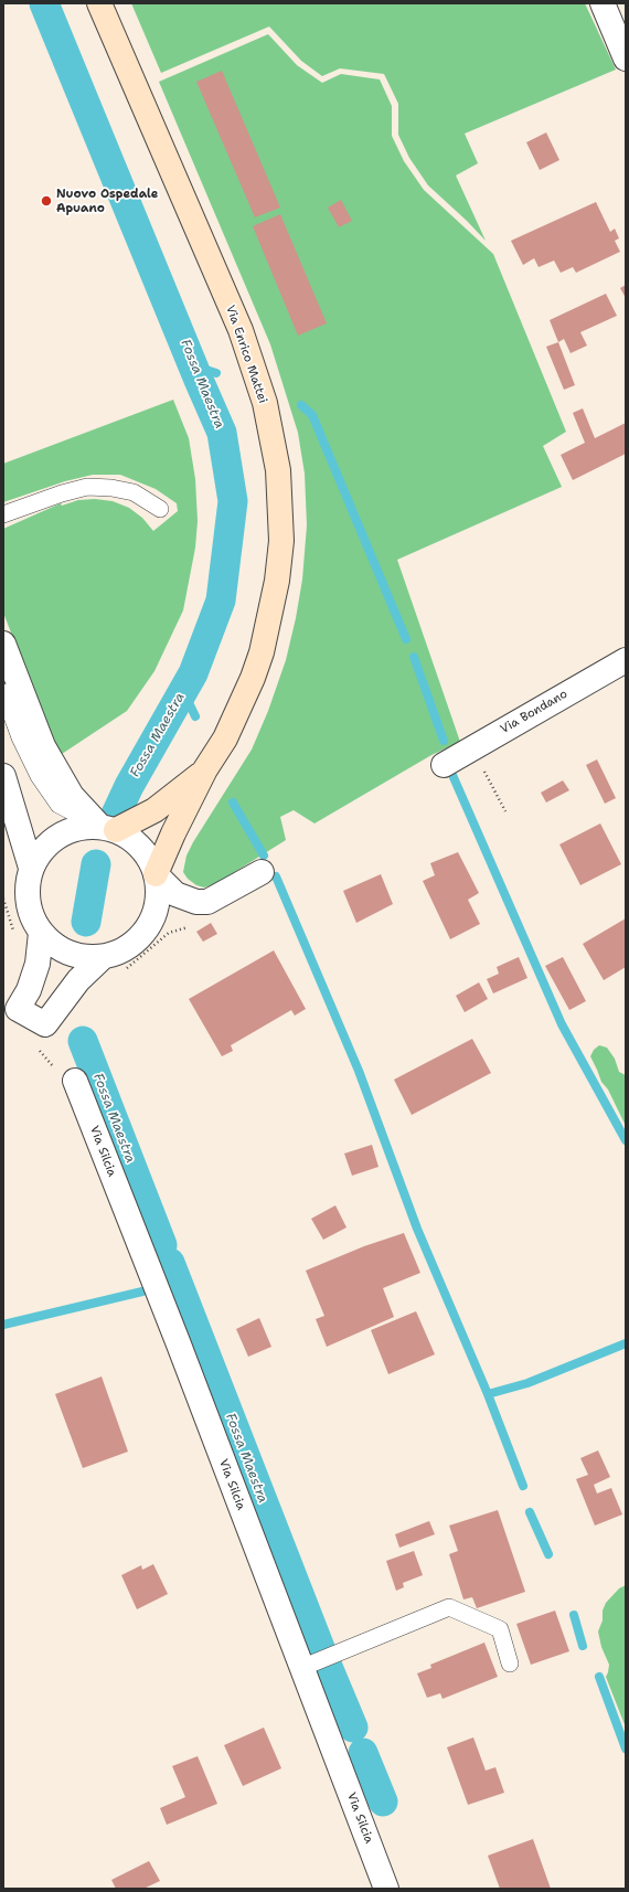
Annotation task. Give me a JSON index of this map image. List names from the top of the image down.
{
  "streets": {
    "street": ["Via Enrico Mattei", "Via Bondano", "Via Silcia"]
  },
  "water": ["Fossa Maestra"],
  "places": ["Nuovo Ospedale Apuano"]
}
